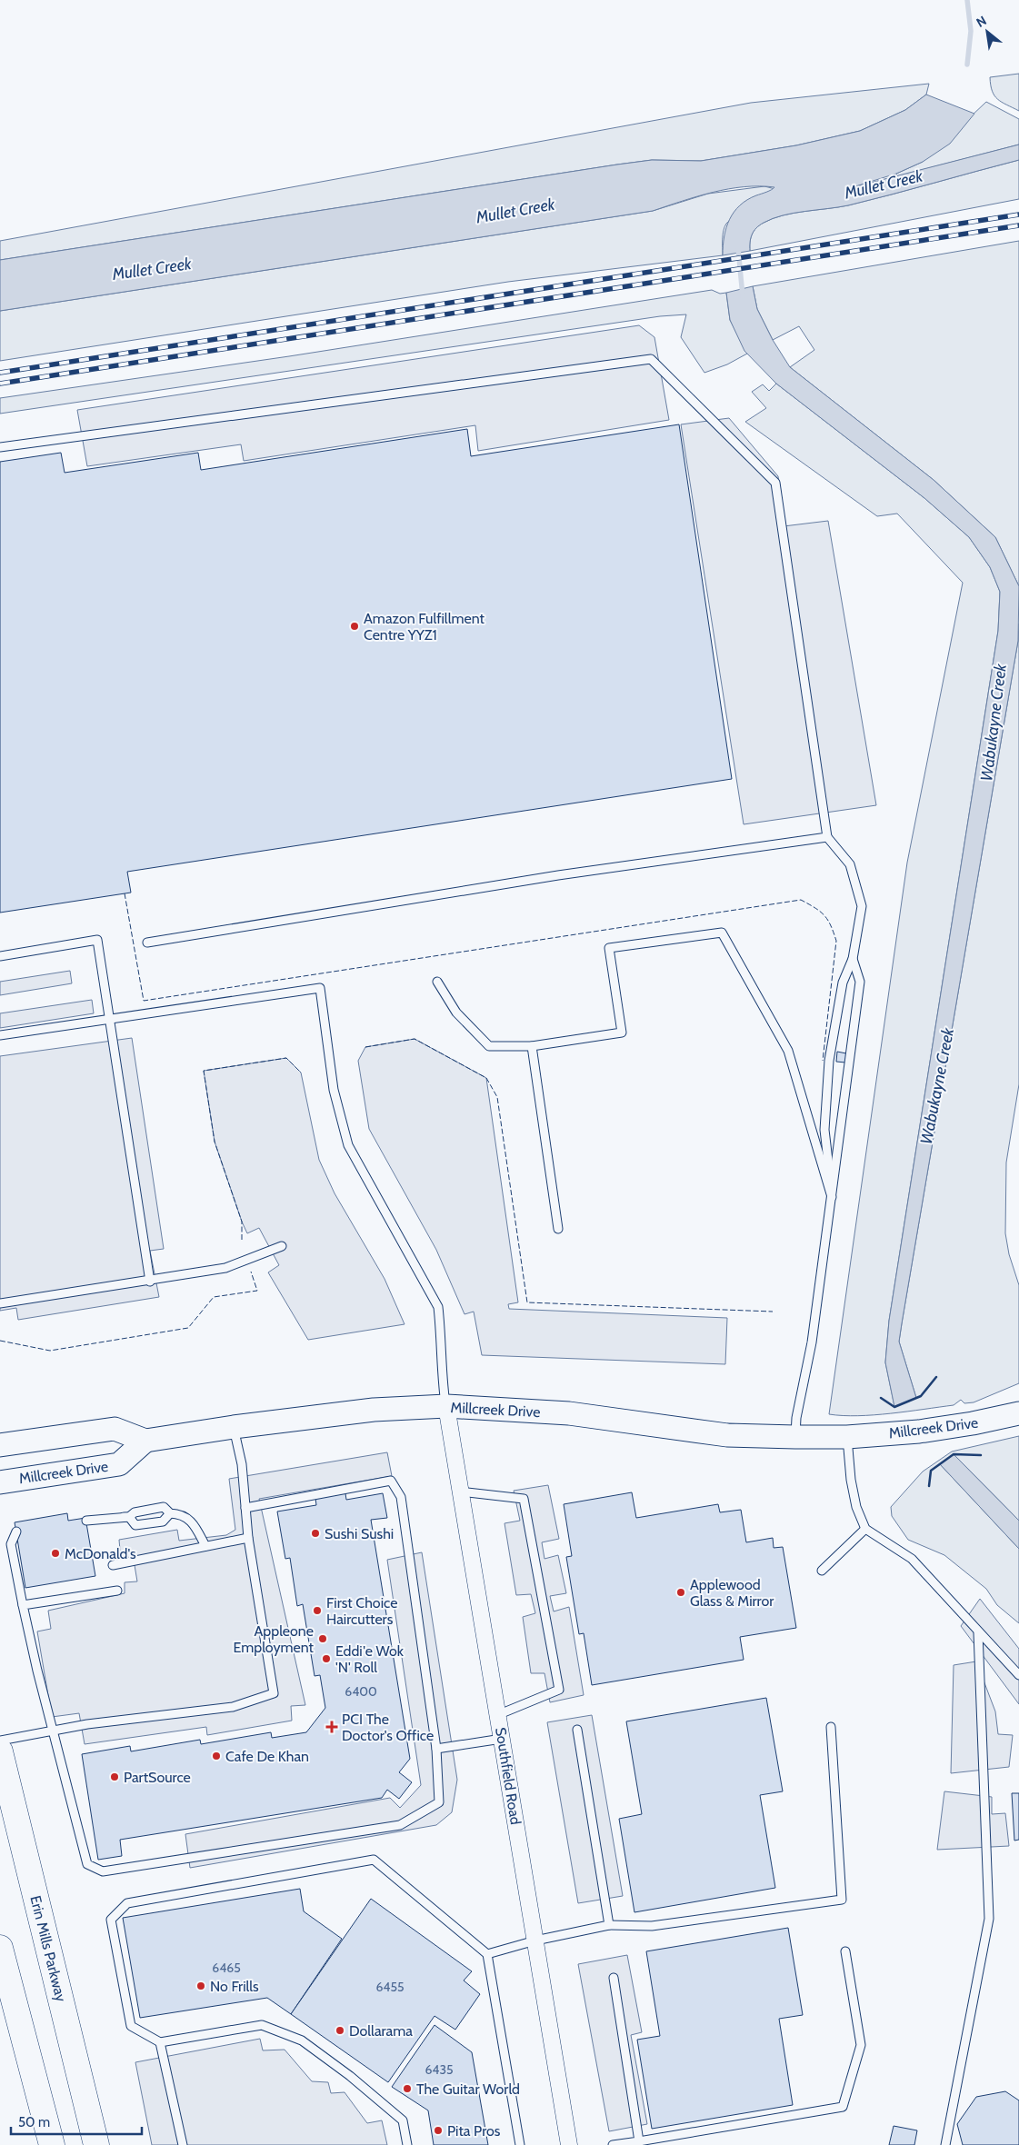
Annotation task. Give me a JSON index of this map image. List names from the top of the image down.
{
  "streets": {
    "main road": ["Erin Mills Parkway"],
    "street": ["Millcreek Drive", "Southfield Road"]
  },
  "crossings": [
    ["Millcreek Drive", "Southfield Road"]
  ],
  "water": ["Mullet Creek", "Wabukayne Creek"],
  "places": {
    "other": [
      "Amazon Fulfillment Centre YYZ1",
      "Sushi Sushi",
      "McDonald's",
      "Applewood Glass & Mirror",
      "First Choice Haircutters",
      "Appleone Employment",
      "Eddi'e Wok 'N' Roll",
      "Cafe De Khan",
      "PartSource",
      "No Frills",
      "Dollarama",
      "The Guitar World",
      "Pita Pros"
    ],
    "health": ["PCI The Doctor's Office"]
  },
  "house_numbers": [
    "6400",
    "6465",
    "6455",
    "6435"
  ],
  "scale_bar": "50 m",
  "north": "top left"
}
